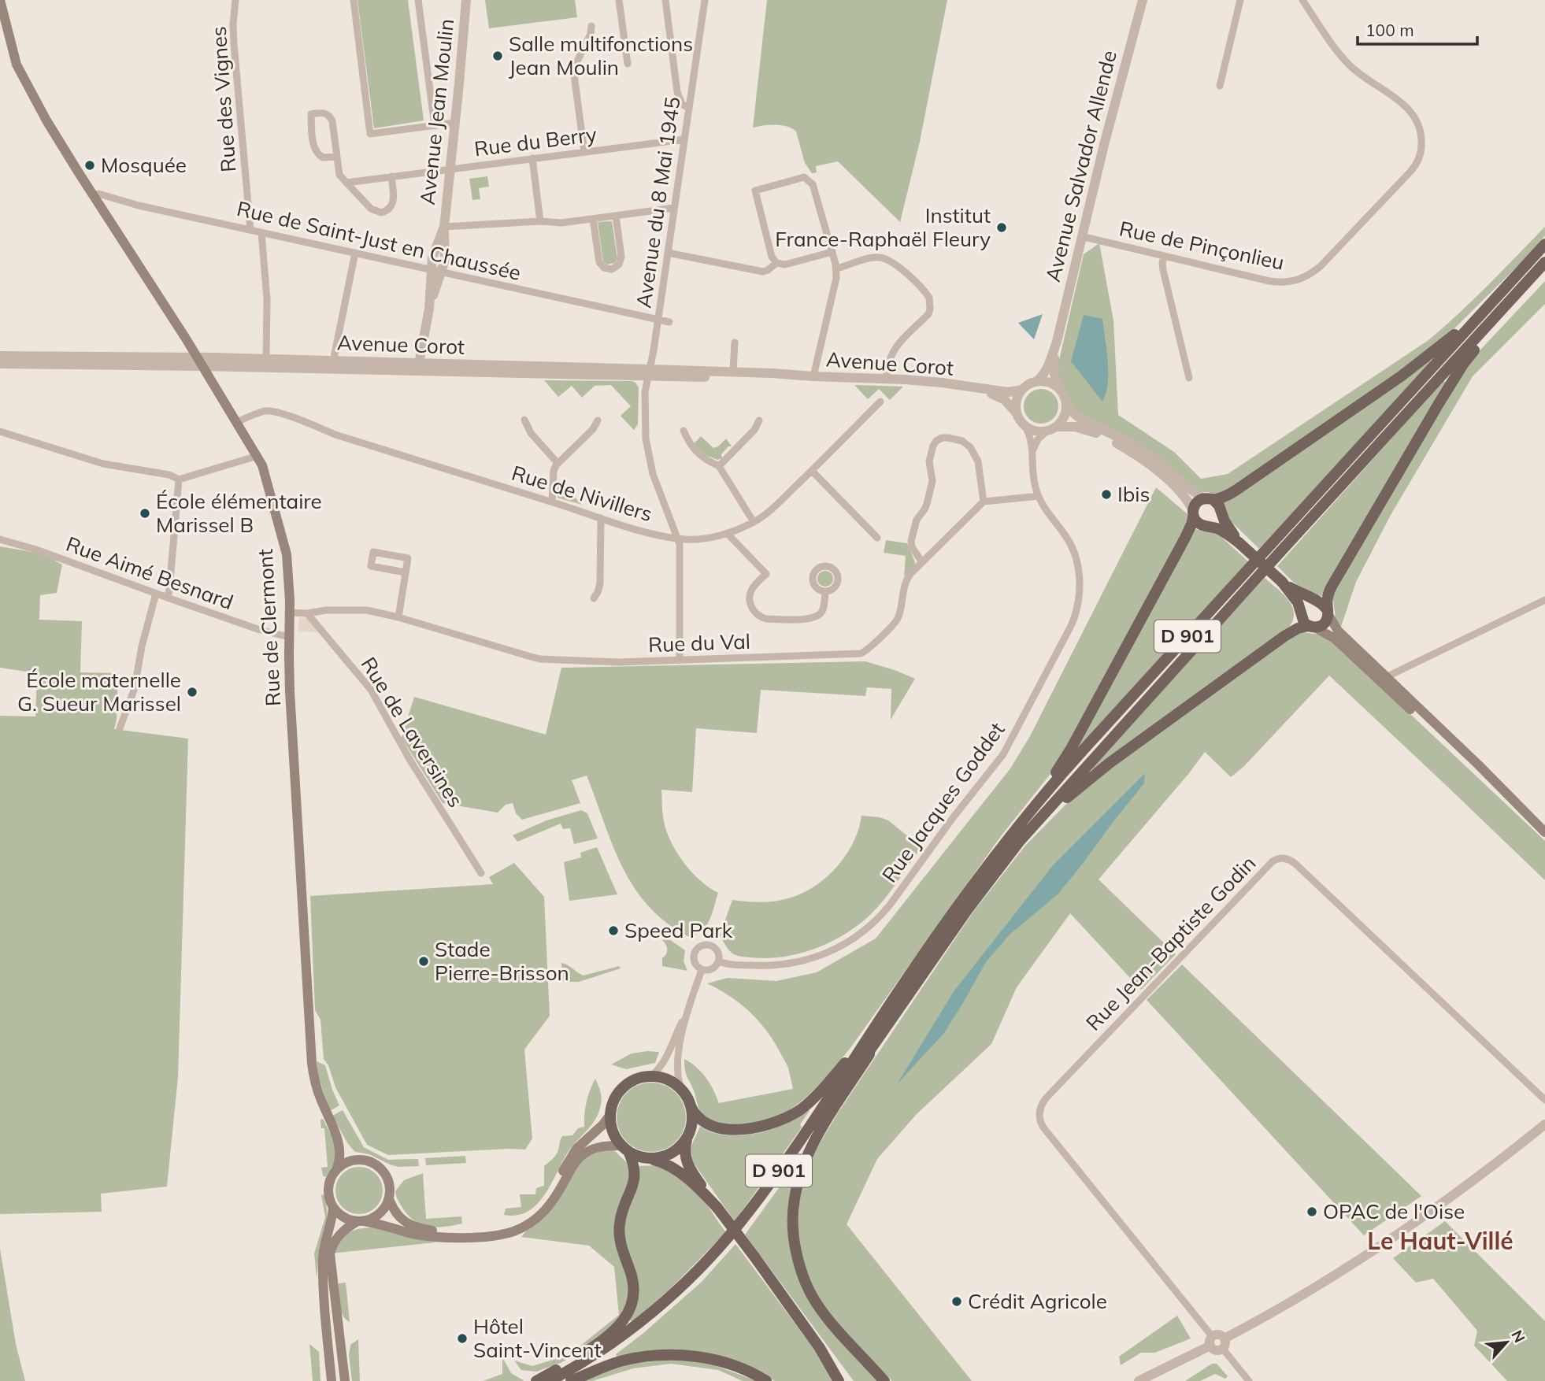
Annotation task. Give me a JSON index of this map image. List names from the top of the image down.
{
  "streets": {
    "main road": ["Rue de Clermont", "D 901"],
    "street": [
      "Rue des Vignes",
      "Avenue Jean Moulin",
      "Rue du Berry",
      "Avenue Salvador Allende",
      "Avenue du 8 Mai 1945",
      "Rue de Saint-Just en Chaussée",
      "Rue de Pinçonlieu",
      "Avenue Corot",
      "Rue de Nivillers",
      "Rue Aimé Besnard",
      "Rue du Val",
      "Rue de Laversines",
      "Rue Jacques Goddet",
      "Rue Jean-Baptiste Godin"
    ]
  },
  "crossings": [
    ["Rue des Vignes", "Rue de Saint-Just en Chaussée"],
    ["Avenue Jean Moulin", "Rue du Berry"],
    ["Avenue Jean Moulin", "Rue de Saint-Just en Chaussée"],
    ["Avenue Jean Moulin", "Avenue Corot"],
    ["Rue du Berry", "Avenue du 8 Mai 1945"],
    ["Avenue Salvador Allende", "Rue de Pinçonlieu"],
    ["Avenue Salvador Allende", "Avenue Corot"],
    ["Avenue Salvador Allende", "Rue Jacques Goddet"],
    ["Avenue du 8 Mai 1945", "Rue de Saint-Just en Chaussée"],
    ["Avenue du 8 Mai 1945", "Avenue Corot"],
    ["Avenue du 8 Mai 1945", "Rue de Nivillers"],
    ["Avenue du 8 Mai 1945", "Rue du Val"],
    ["Rue de Saint-Just en Chaussée", "Rue de Clermont"],
    ["Avenue Corot", "Rue de Clermont"],
    ["Avenue Corot", "Rue Jacques Goddet"],
    ["Rue de Nivillers", "Rue de Clermont"],
    ["Rue Aimé Besnard", "Rue de Clermont"],
    ["Rue de Clermont", "Rue du Val"],
    ["Rue du Val", "Rue de Laversines"]
  ],
  "districts": ["Le Haut-Villé"],
  "places": [
    "Salle multifonctions Jean Moulin",
    "Mosquée",
    "Institut France-Raphaël Fleury",
    "Ibis",
    "École élémentaire Marissel B",
    "École maternelle G. Sueur Marissel",
    "Speed Park",
    "Stade Pierre-Brisson",
    "OPAC de l'Oise",
    "Crédit Agricole",
    "Hôtel Saint-Vincent"
  ],
  "scale_bar": "100 m",
  "north": "top right"
}
